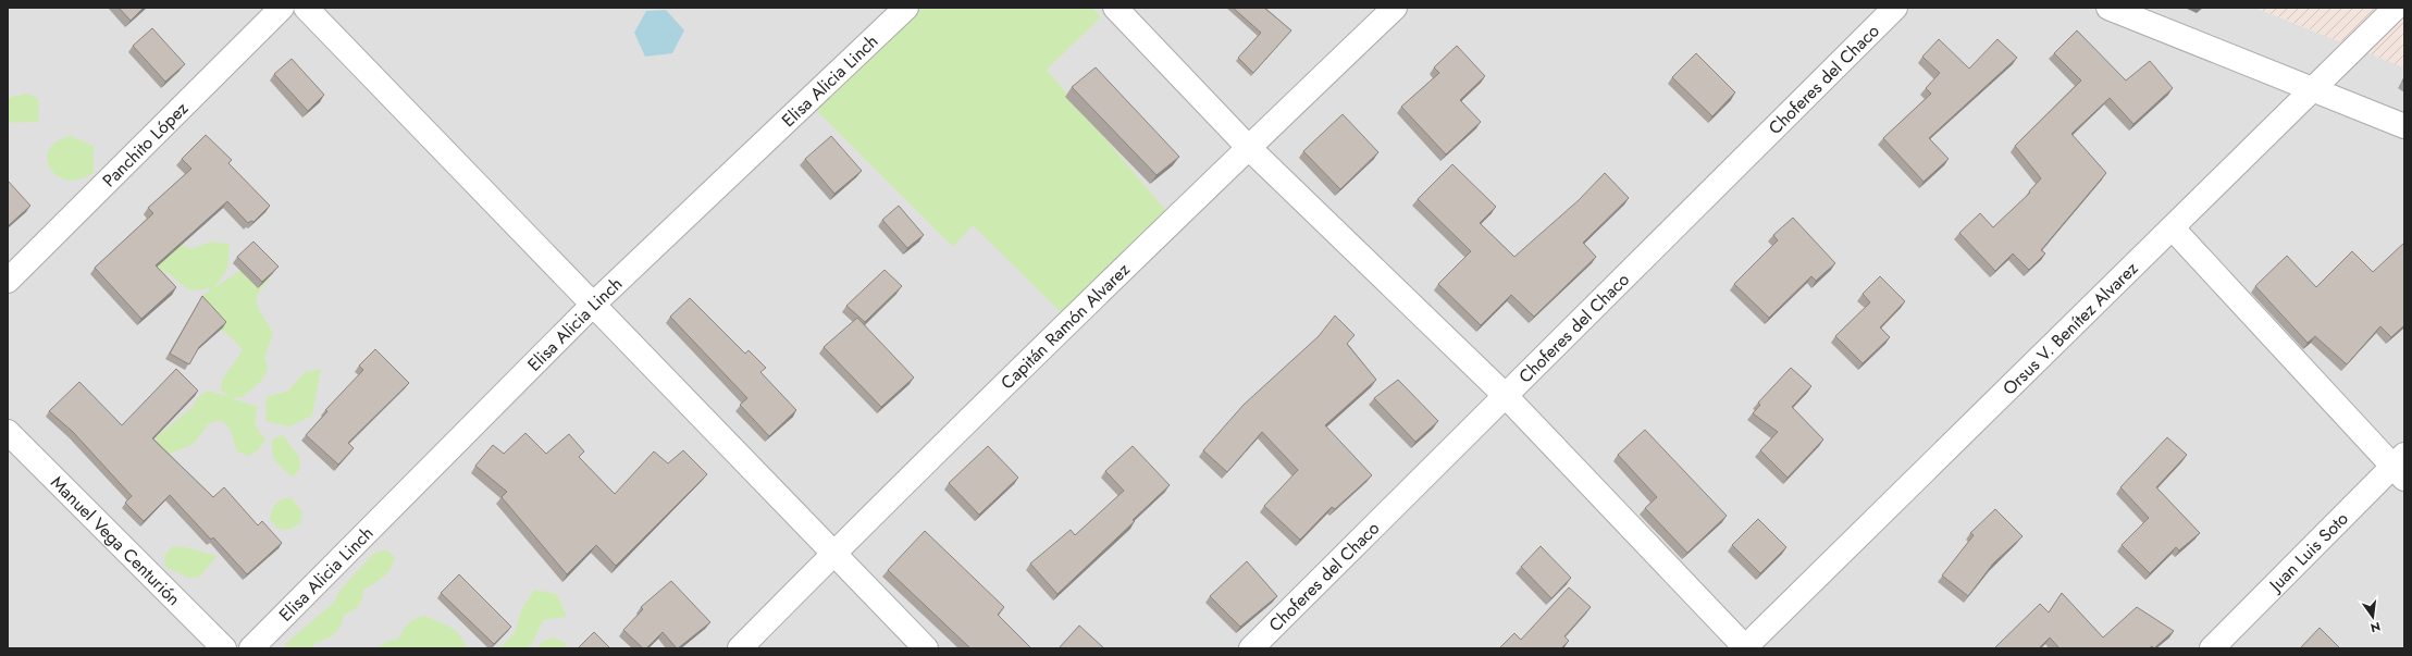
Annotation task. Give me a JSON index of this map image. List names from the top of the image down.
{
  "streets": {
    "street": [
      "Choferes del Chaco",
      "Elisa Alicia Linch",
      "Panchito López",
      "Capitán Ramón Alvarez",
      "Orsus V. Benítez Alvarez",
      "Manuel Vega Centurión",
      "Juan Luis Soto"
    ]
  },
  "north": "bottom"
}
